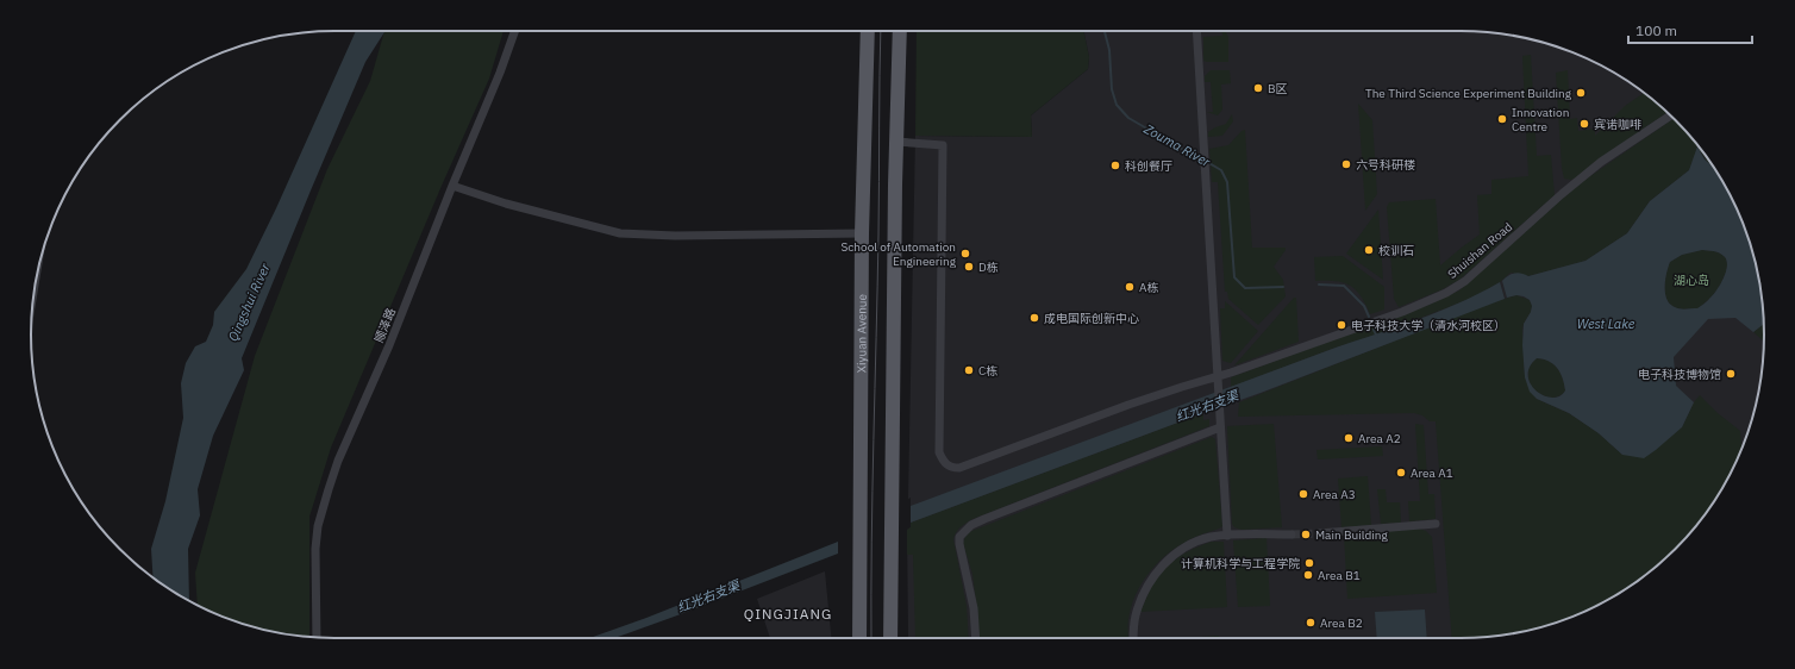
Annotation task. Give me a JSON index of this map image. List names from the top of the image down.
{
  "streets": {
    "main road": ["Xiyuan Avenue"],
    "street": ["Shuishan Road", "顺泽路"]
  },
  "districts": ["QINGJIANG"],
  "water": [
    "Zouma River",
    "Qingshui River",
    "West Lake",
    "红光右支渠"
  ],
  "parks": ["湖心岛"],
  "places": [
    "B区",
    "The Third Science Experiment Building",
    "Innovation Centre",
    "宾诺咖啡",
    "六号科研楼",
    "科创餐厅",
    "校训石",
    "School of Automation Engineering",
    "D栋",
    "A栋",
    "成电国际创新中心",
    "电子科技大学（清水河校区）",
    "C栋",
    "电子科技博物馆",
    "Area A2",
    "Area A1",
    "Area A3",
    "Main Building",
    "计算机科学与工程学院",
    "Area B1",
    "Area B2"
  ],
  "scale_bar": "100 m"
}
